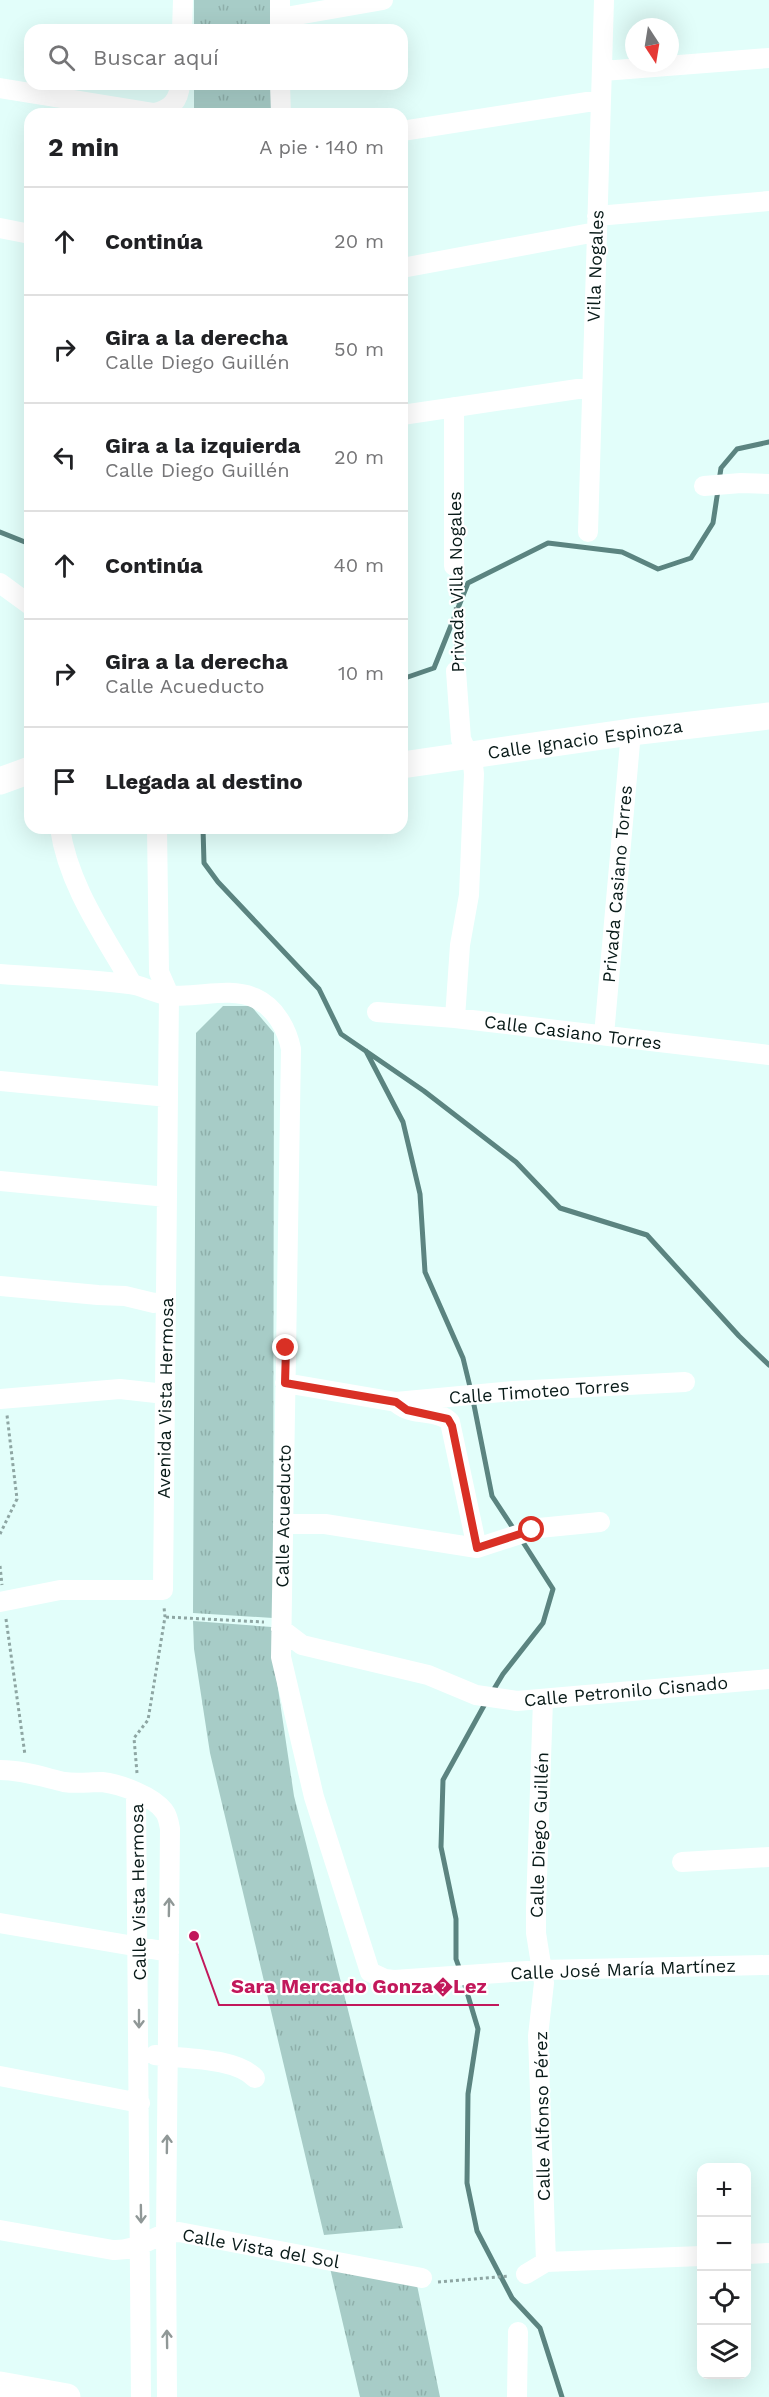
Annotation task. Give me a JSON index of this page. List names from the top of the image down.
{
  "streets": {
    "street": [
      "Villa Nogales",
      "Privada Villa Nogales",
      "Calle Ignacio Espinoza",
      "Privada Casiano Torres",
      "Calle Casiano Torres",
      "Calle Timoteo Torres",
      "Avenida Vista Hermosa",
      "Calle Acueducto",
      "Calle Petronilo Cisnado",
      "Calle Diego Guillén",
      "Calle Vista Hermosa",
      "Calle José María Martínez",
      "Calle Alfonso Pérez",
      "Calle Vista del Sol"
    ]
  },
  "crossings": [
    ["Privada Villa Nogales", "Calle Ignacio Espinoza"],
    ["Privada Villa Nogales", "Calle Casiano Torres"],
    ["Calle Ignacio Espinoza", "Privada Casiano Torres"],
    ["Privada Casiano Torres", "Calle Casiano Torres"],
    ["Calle Timoteo Torres", "Calle Acueducto"],
    ["Avenida Vista Hermosa", "Calle Acueducto"],
    ["Calle Acueducto", "Calle Petronilo Cisnado"],
    ["Calle Acueducto", "Calle José María Martínez"],
    ["Calle Petronilo Cisnado", "Calle Diego Guillén"],
    ["Calle Diego Guillén", "Calle José María Martínez"],
    ["Calle Diego Guillén", "Calle Alfonso Pérez"],
    ["Calle Vista Hermosa", "Calle Vista del Sol"],
    ["Calle José María Martínez", "Calle Alfonso Pérez"]
  ],
  "places": ["Sara Mercado Gonza�Lez"],
  "north": "bottom",
  "page": {
    "search": "Buscar aquí",
    "heading": ["2 min", "A pie · 140 m"],
    "list": [
      ["Continúa", "20 m"],
      ["Gira a la derecha", "Calle Diego Guillén", "50 m"],
      ["Gira a la izquierda", "Calle Diego Guillén", "20 m"],
      ["Continúa", "40 m"],
      ["Gira a la derecha", "Calle Acueducto", "10 m"],
      "Llegada al destino"
    ],
    "map_buttons": ["+", "−"]
  }
}
